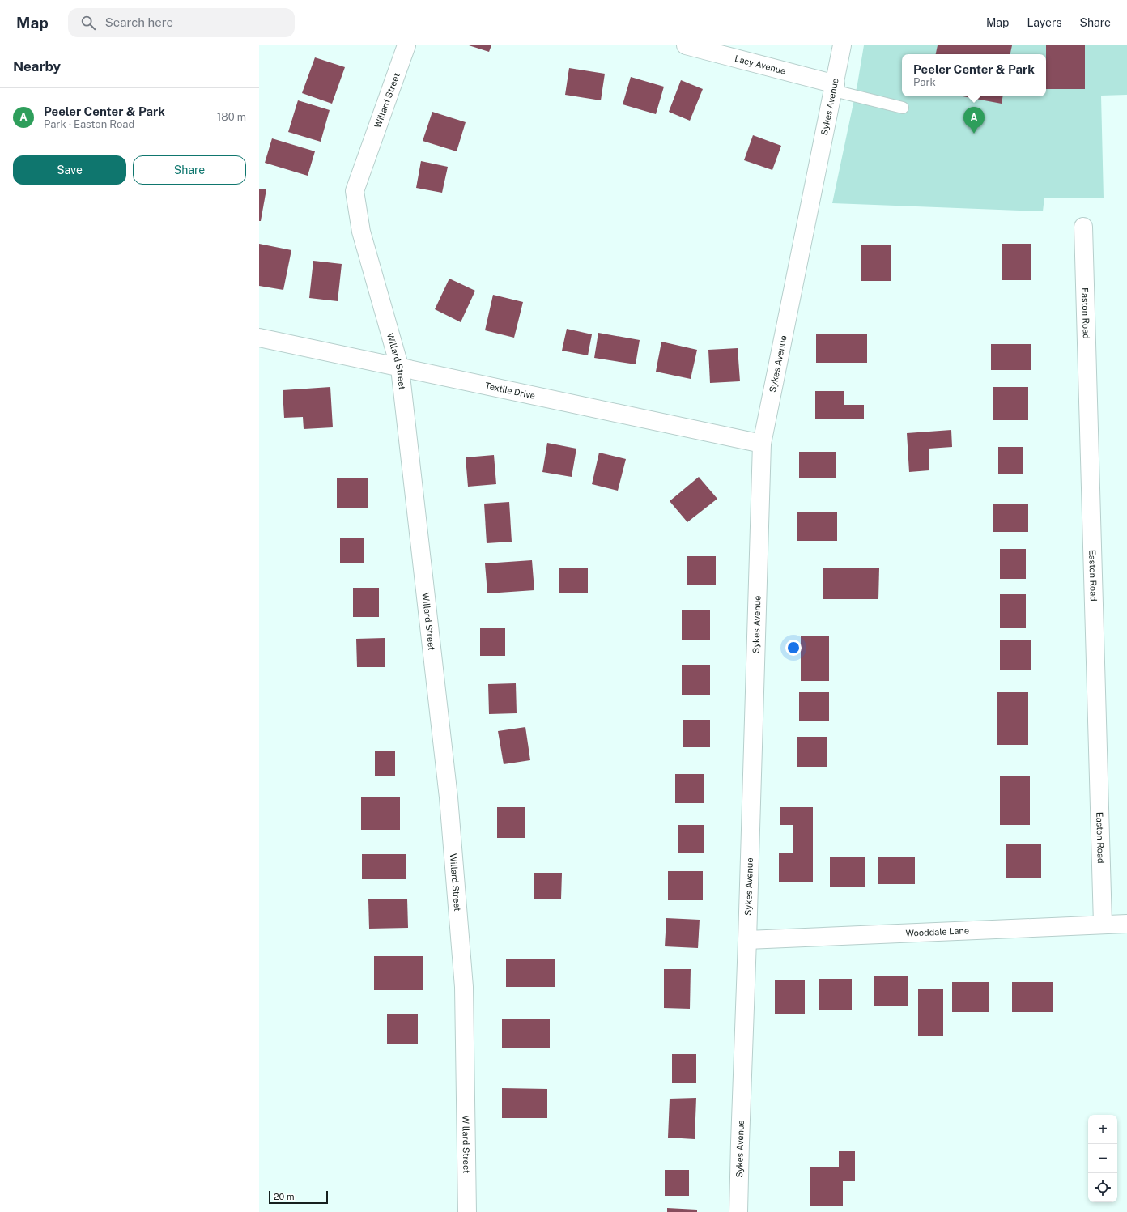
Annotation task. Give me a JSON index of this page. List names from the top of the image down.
{
  "streets": {
    "street": [
      "Lacy Avenue",
      "Willard Street",
      "Sykes Avenue",
      "Easton Road",
      "Textile Drive",
      "Wooddale Lane"
    ]
  },
  "crossings": [
    ["Lacy Avenue", "Sykes Avenue"],
    ["Willard Street", "Textile Drive"],
    ["Sykes Avenue", "Textile Drive"],
    ["Sykes Avenue", "Wooddale Lane"],
    ["Easton Road", "Wooddale Lane"]
  ],
  "scale_bar": "20 m",
  "page": {
    "header": "Map",
    "search": "Search here",
    "nav": ["Map", "Layers", "Share"],
    "heading": "Nearby",
    "popup": ["Peeler Center & Park", "Park"],
    "list": [
      {
        "mark": "A",
        "name": "Peeler Center & Park",
        "note": "Park · Easton Road",
        "value": "180 m"
      }
    ],
    "pins": "A",
    "buttons": ["Save", "Share"],
    "map_buttons": ["+", "−"],
    "scale": "20 m"
  }
}
